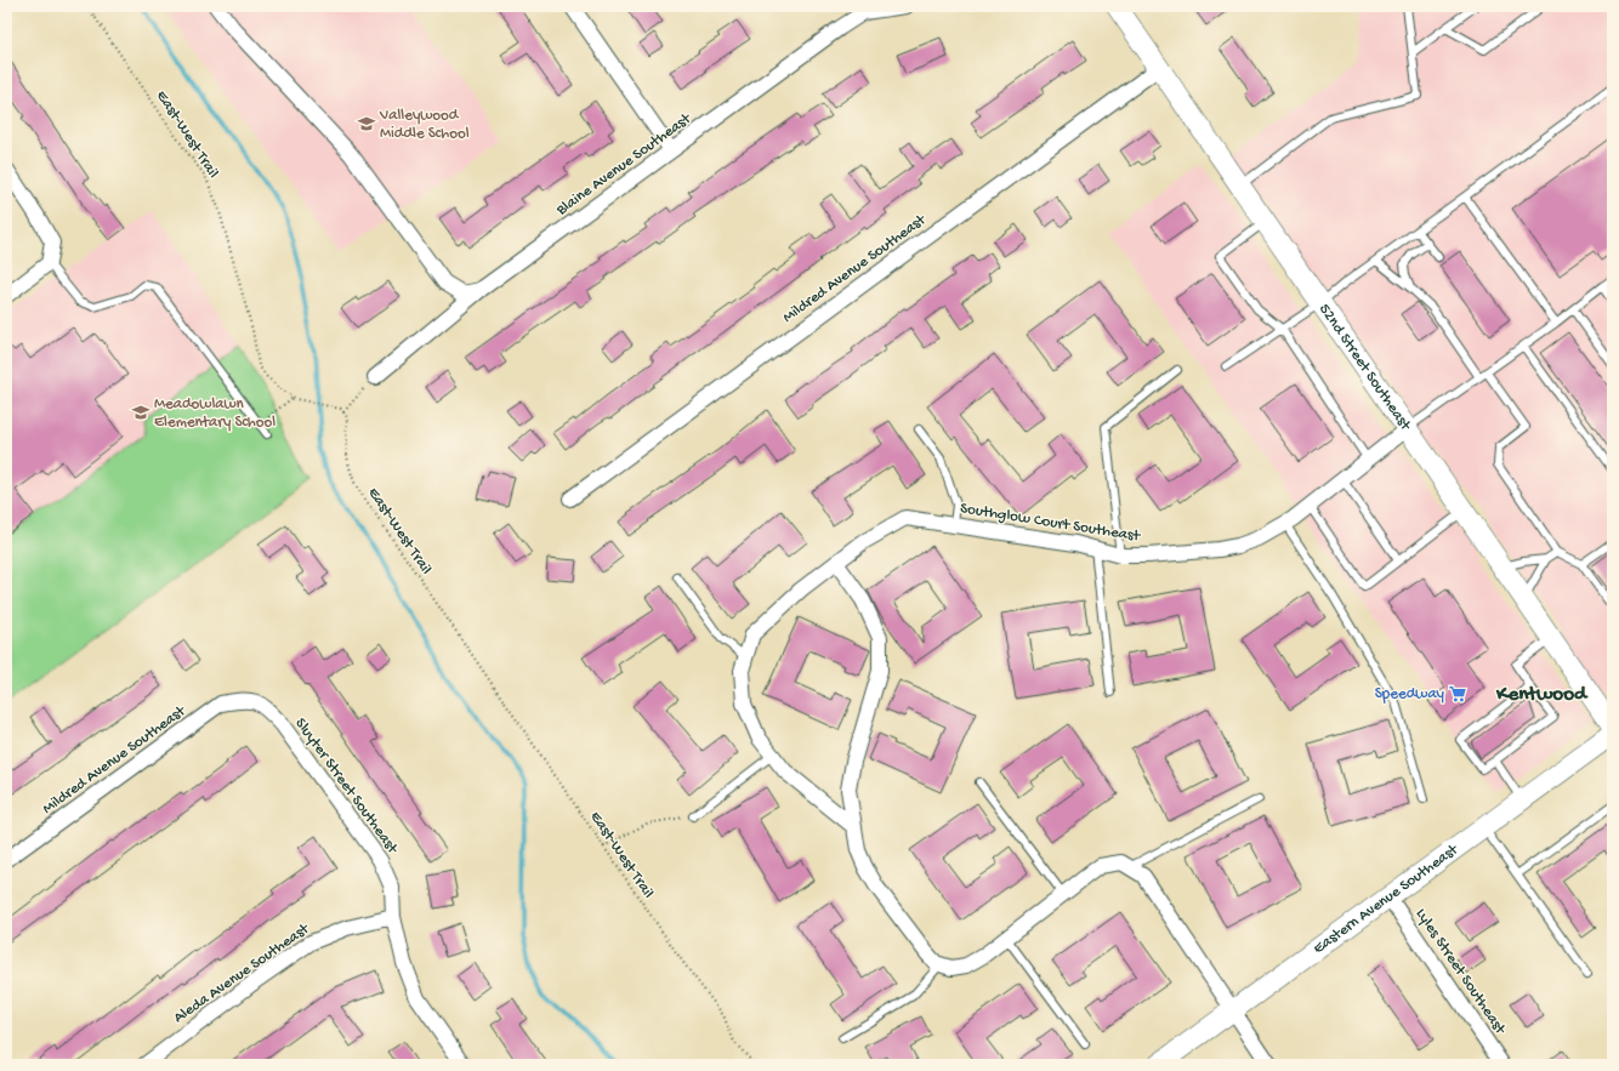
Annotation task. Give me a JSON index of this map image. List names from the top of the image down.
{
  "streets": {
    "main road": ["52nd Street Southeast", "Eastern Avenue Southeast"],
    "street": [
      "Blaine Avenue Southeast",
      "Mildred Avenue Southeast",
      "Southglow Court Southeast",
      "Sluyter Street Southeast",
      "Lyles Street Southeast",
      "Aleda Avenue Southeast"
    ],
    "path": ["East-West Trail"]
  },
  "crossings": [
    ["Mildred Avenue Southeast", "52nd Street Southeast"],
    ["Mildred Avenue Southeast", "Sluyter Street Southeast"],
    ["52nd Street Southeast", "Southglow Court Southeast"],
    ["Sluyter Street Southeast", "Aleda Avenue Southeast"],
    ["Eastern Avenue Southeast", "Lyles Street Southeast"]
  ],
  "districts": ["Kentwood"],
  "places": {
    "school or university": ["Valleywood Middle School", "Meadowlawn Elementary School"],
    "supermarket": ["Speedway"]
  }
}
